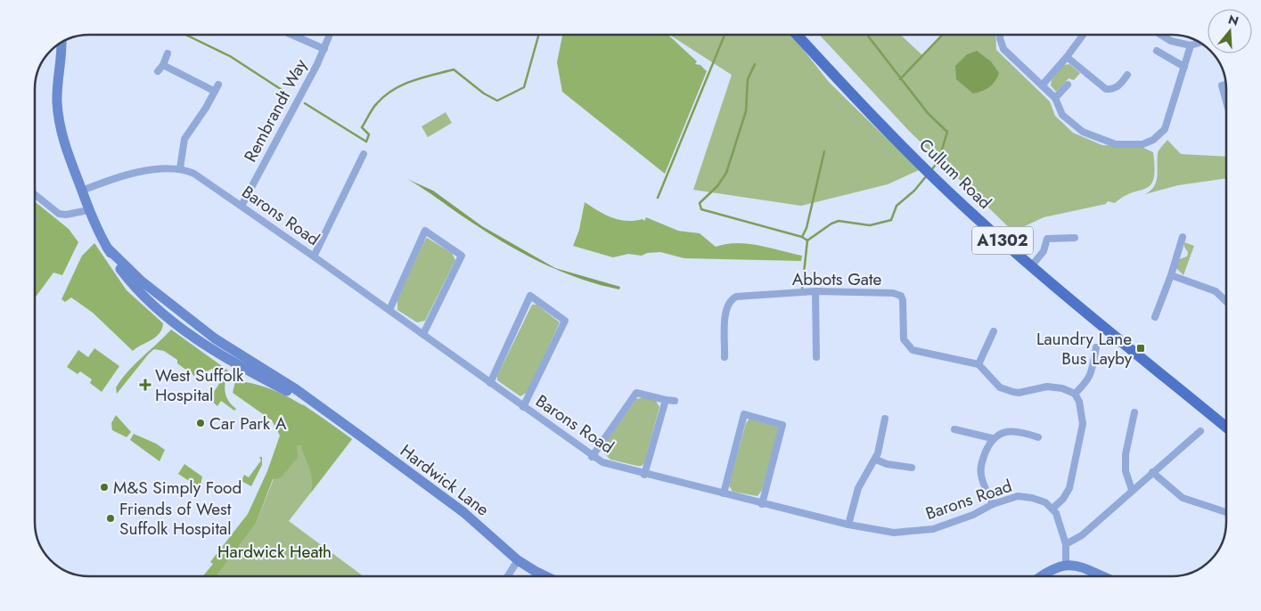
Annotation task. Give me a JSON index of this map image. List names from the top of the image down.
{
  "streets": {
    "main road": ["Cullum Road", "A1302"],
    "street": [
      "Rembrandt Way",
      "Barons Road",
      "Abbots Gate",
      "Hardwick Lane"
    ]
  },
  "crossings": [
    ["Rembrandt Way", "Barons Road"],
    ["Barons Road", "Hardwick Lane"]
  ],
  "parks": ["Hardwick Heath"],
  "places": {
    "transit": ["Laundry Lane Bus Layby"],
    "health": ["West Suffolk Hospital"],
    "other": ["Car Park A", "M&S Simply Food", "Friends of West Suffolk Hospital"]
  },
  "north": "top"
}
